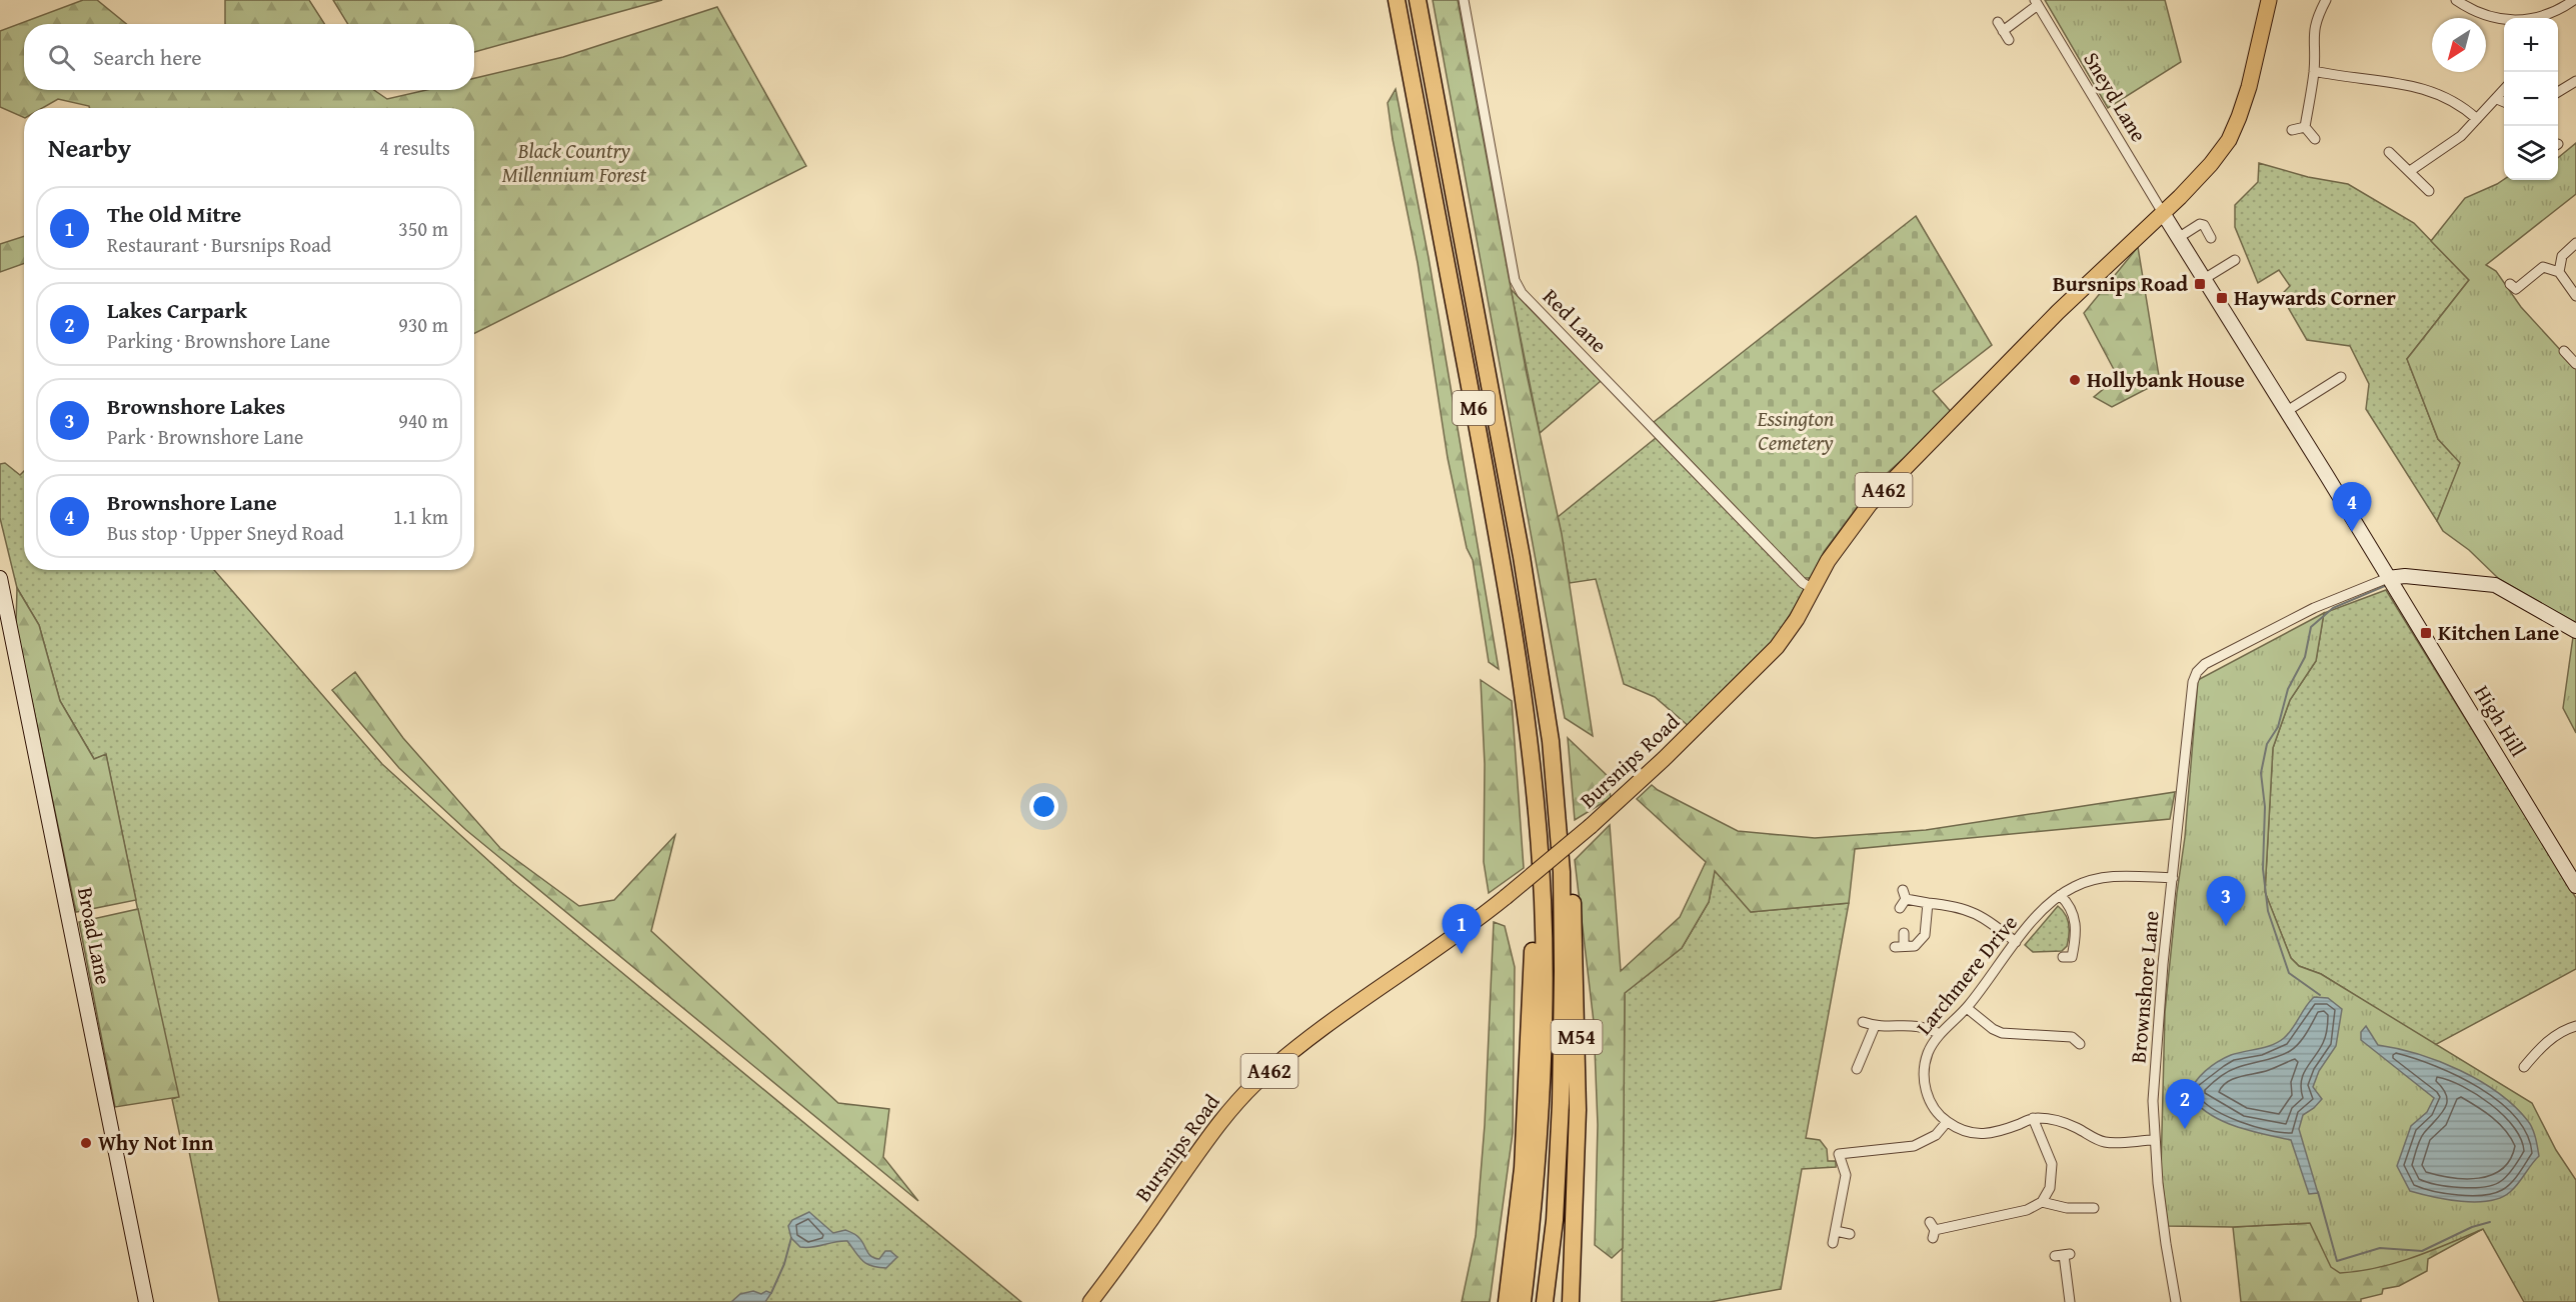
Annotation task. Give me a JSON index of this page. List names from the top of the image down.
{
  "streets": {
    "highway": ["M6", "M54"],
    "main road": ["A462", "Bursnips Road"],
    "street": [
      "Sneyd Lane",
      "Red Lane",
      "High Hill",
      "Broad Lane",
      "Larchmere Drive",
      "Brownshore Lane"
    ]
  },
  "crossings": [
    ["Sneyd Lane", "A462"],
    ["Sneyd Lane", "High Hill"],
    ["Sneyd Lane", "Bursnips Road"],
    ["Red Lane", "Bursnips Road"],
    ["M6", "M54"],
    ["A462", "High Hill"],
    ["A462", "Bursnips Road"],
    ["High Hill", "Bursnips Road"],
    ["High Hill", "Brownshore Lane"],
    ["Larchmere Drive", "Brownshore Lane"]
  ],
  "parks": ["Black Country Millennium Forest", "Essington Cemetery"],
  "places": {
    "transit": ["Bursnips Road", "Haywards Corner", "Kitchen Lane"],
    "other": ["Hollybank House", "Why Not Inn"]
  },
  "north": "bottom left",
  "page": {
    "map_buttons": ["+", "−"],
    "search": "Search here",
    "heading": ["Nearby", "4 results"],
    "list": [
      {
        "mark": "1",
        "name": "The Old Mitre",
        "note": "Restaurant · Bursnips Road",
        "value": "350 m"
      },
      {
        "mark": "2",
        "name": "Lakes Carpark",
        "note": "Parking · Brownshore Lane",
        "value": "930 m"
      },
      {
        "mark": "3",
        "name": "Brownshore Lakes",
        "note": "Park · Brownshore Lane",
        "value": "940 m"
      },
      {
        "mark": "4",
        "name": "Brownshore Lane",
        "note": "Bus stop · Upper Sneyd Road",
        "value": "1.1 km"
      }
    ],
    "pins": [
      "4",
      "3",
      "1",
      "2"
    ]
  }
}
